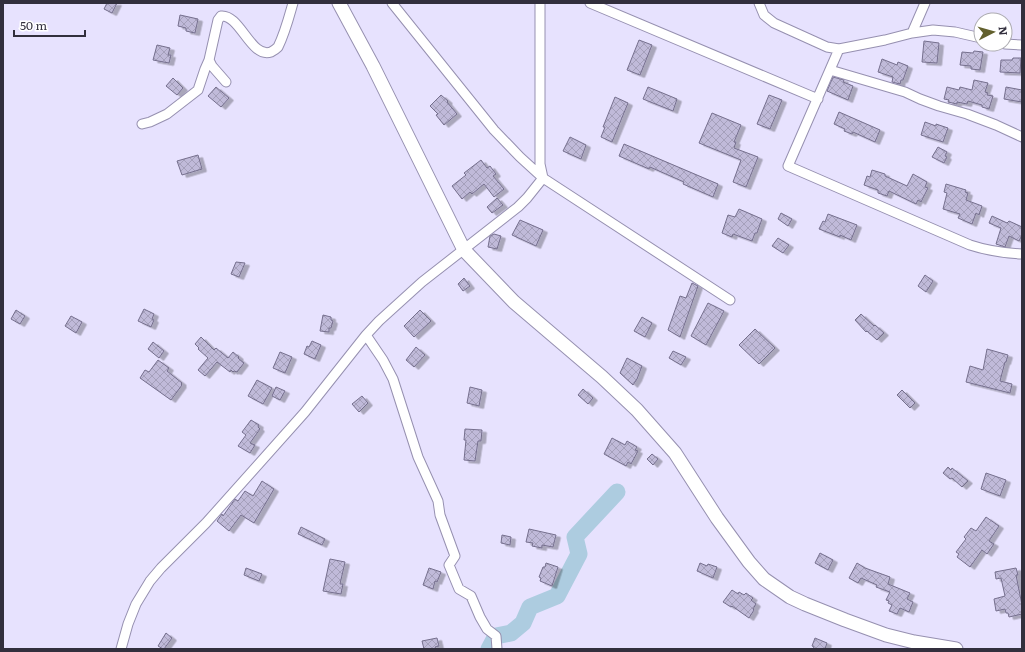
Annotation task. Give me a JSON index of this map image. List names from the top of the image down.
{
  "scale_bar": "50 m",
  "north": "right"
}
